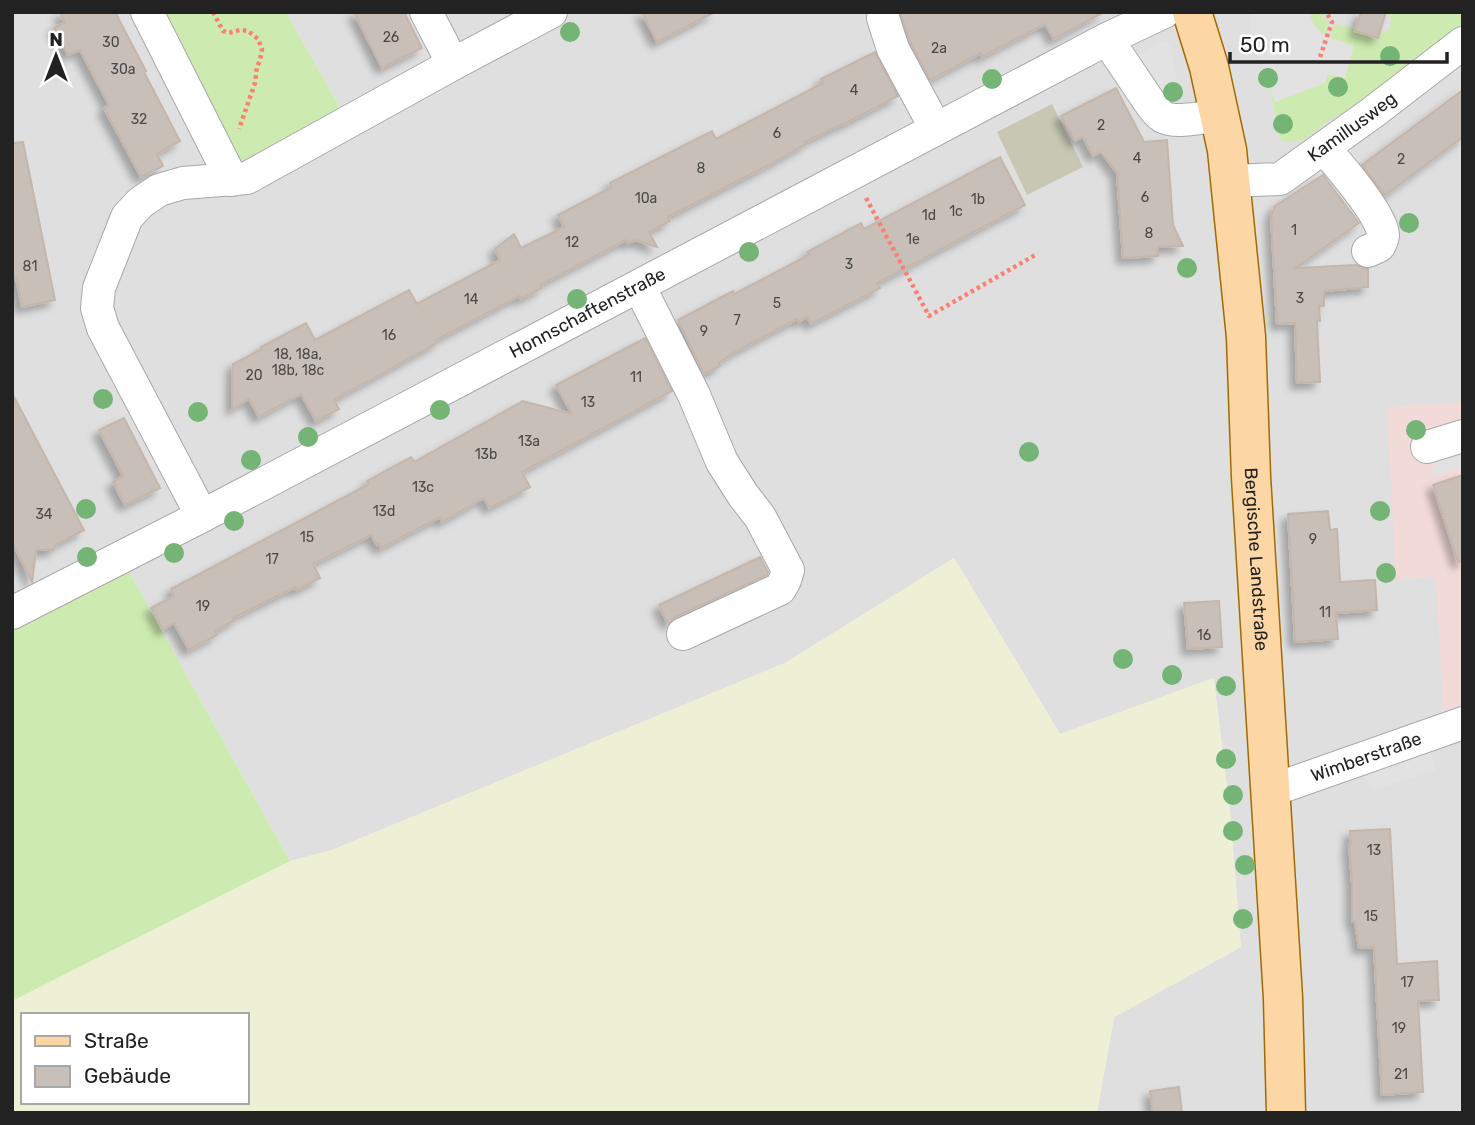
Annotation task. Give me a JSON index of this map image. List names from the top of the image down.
{
  "streets": {
    "main road": ["Bergische Landstraße"],
    "street": ["Kamillusweg", "Honnschaftenstraße", "Wimberstraße"]
  },
  "crossings": [
    ["Kamillusweg", "Bergische Landstraße"],
    ["Bergische Landstraße", "Wimberstraße"]
  ],
  "house_numbers": [
    "26",
    "30",
    "2a",
    "30a",
    "4",
    "32",
    "2",
    "6",
    "4",
    "2",
    "8",
    "6",
    "10a",
    "1b",
    "1c",
    "1d",
    "1",
    "8",
    "1e",
    "12",
    "3",
    "81",
    "3",
    "14",
    "5",
    "7",
    "9",
    "16",
    "18, 18a, 18b, 18c",
    "20",
    "11",
    "13",
    "13a",
    "13b",
    "13c",
    "13d",
    "34",
    "15",
    "9",
    "17",
    "19",
    "11",
    "16",
    "13",
    "15",
    "17",
    "19",
    "21"
  ],
  "legend": ["Straße", "Gebäude"],
  "scale_bar": "50 m",
  "north": "top"
}
